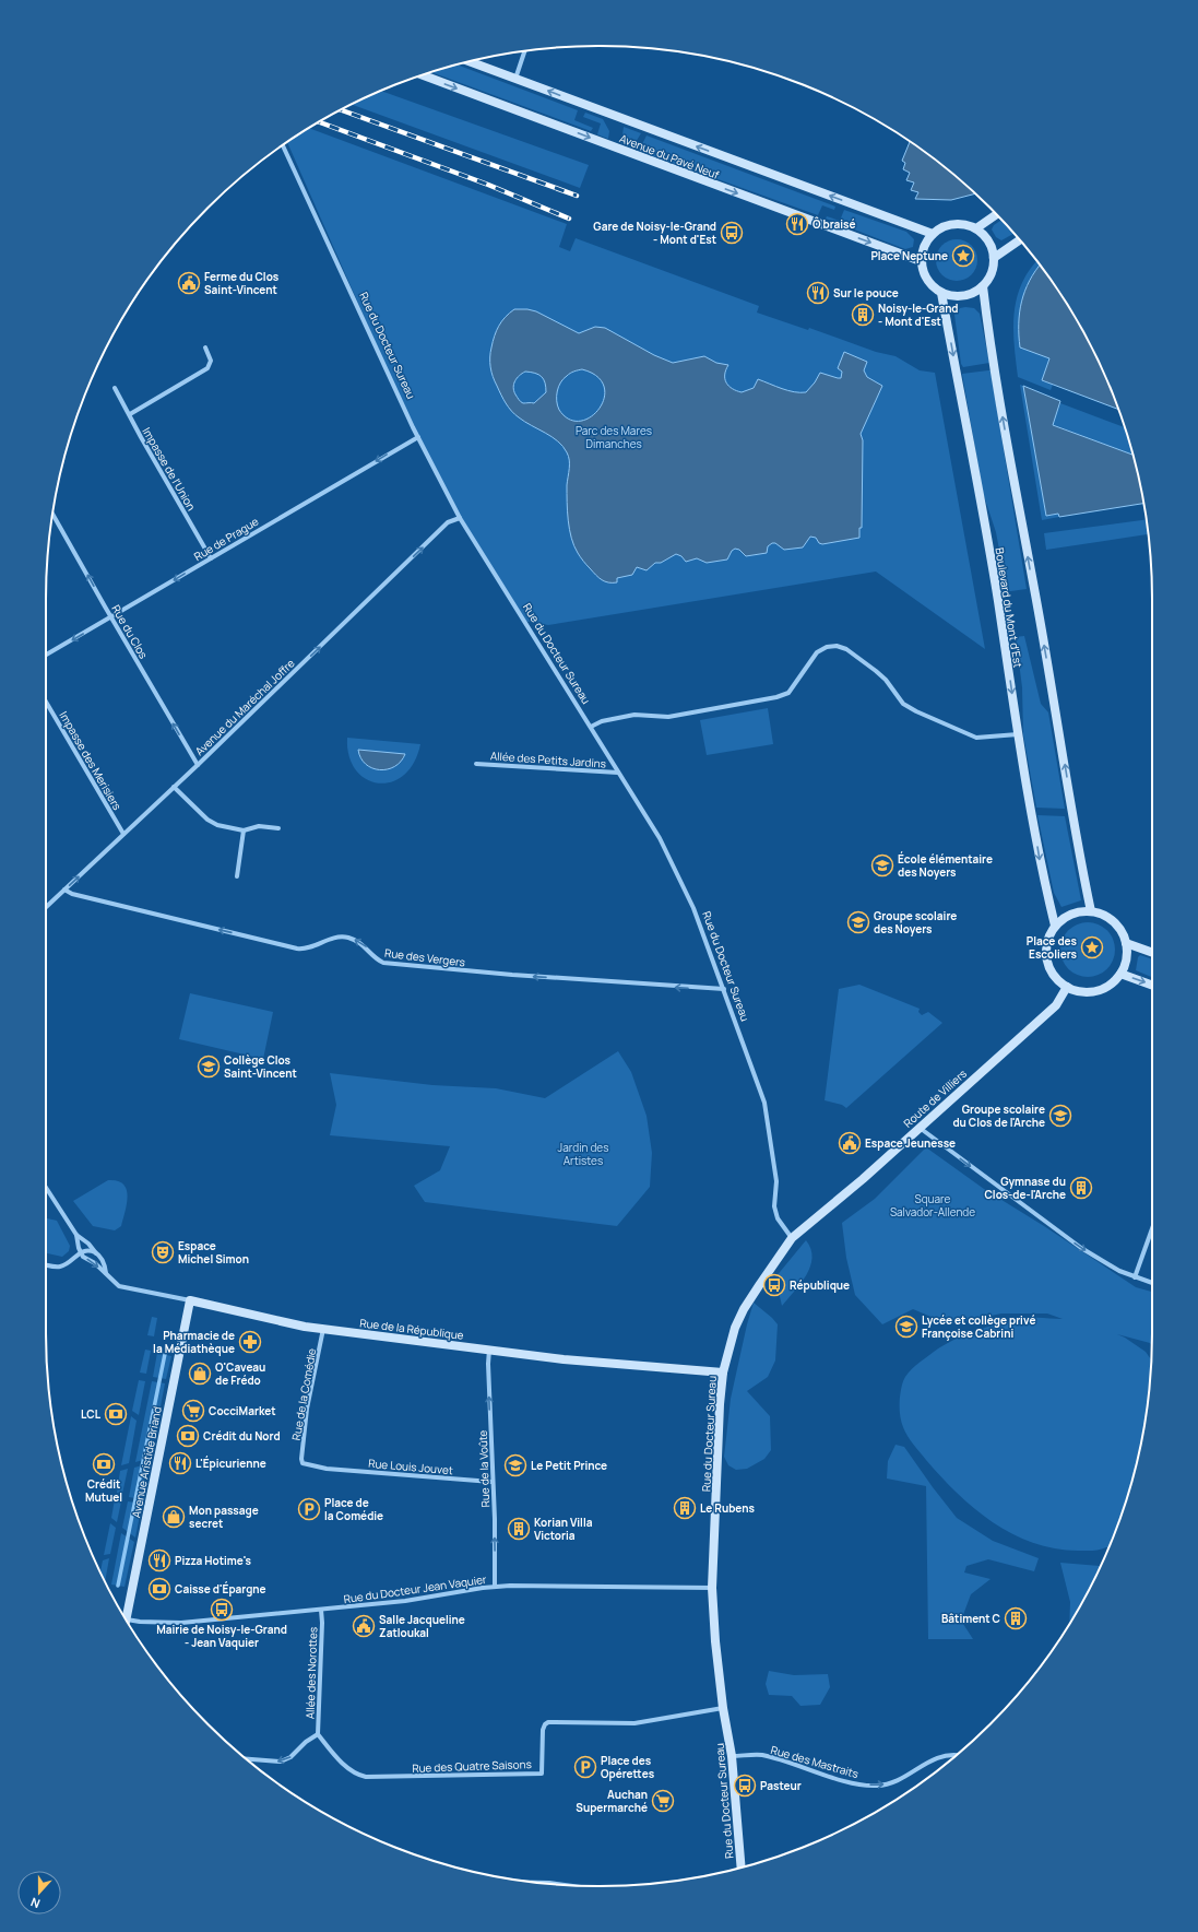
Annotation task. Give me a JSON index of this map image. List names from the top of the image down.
{
  "streets": {
    "main road": [
      "Avenue du Pavé Neuf",
      "Rue du Docteur Sureau",
      "Boulevard du Mont d'Est",
      "Route de Villiers",
      "Rue de la République",
      "Avenue Aristide Briand"
    ],
    "street": [
      "Impasse de l'Union",
      "Rue de Prague",
      "Rue du Clos",
      "Avenue du Maréchal Joffre",
      "Allée des Petits Jardins",
      "Impasse des Merisiers",
      "Rue des Vergers",
      "Rue de la Comédie",
      "Rue Louis Jouvet",
      "Rue de la Voûte",
      "Rue du Docteur Jean Vaquier",
      "Allée des Norottes",
      "Rue des Mastraits",
      "Rue des Quatre Saisons"
    ]
  },
  "crossings": [
    ["Avenue du Pavé Neuf", "Boulevard du Mont d'Est"],
    ["Rue du Docteur Sureau", "Rue de Prague"],
    ["Rue du Docteur Sureau", "Avenue du Maréchal Joffre"],
    ["Rue du Docteur Sureau", "Allée des Petits Jardins"],
    ["Rue du Docteur Sureau", "Rue des Vergers"],
    ["Rue du Docteur Sureau", "Route de Villiers"],
    ["Rue du Docteur Sureau", "Rue de la République"],
    ["Rue du Docteur Sureau", "Rue du Docteur Jean Vaquier"],
    ["Rue du Docteur Sureau", "Rue des Mastraits"],
    ["Rue du Docteur Sureau", "Rue des Quatre Saisons"],
    ["Impasse de l'Union", "Rue de Prague"],
    ["Rue de Prague", "Rue du Clos"],
    ["Boulevard du Mont d'Est", "Route de Villiers"],
    ["Rue du Clos", "Avenue du Maréchal Joffre"],
    ["Avenue du Maréchal Joffre", "Impasse des Merisiers"],
    ["Avenue du Maréchal Joffre", "Rue des Vergers"],
    ["Rue de la République", "Rue de la Comédie"],
    ["Rue de la République", "Avenue Aristide Briand"],
    ["Rue de la République", "Rue de la Voûte"],
    ["Rue de la Comédie", "Rue Louis Jouvet"],
    ["Rue Louis Jouvet", "Rue de la Voûte"],
    ["Rue de la Voûte", "Rue du Docteur Jean Vaquier"],
    ["Rue du Docteur Jean Vaquier", "Allée des Norottes"],
    ["Allée des Norottes", "Rue des Quatre Saisons"]
  ],
  "one_way": [
    "Rue de Prague",
    "Rue du Clos",
    "Avenue du Maréchal Joffre",
    "Rue des Vergers",
    "Rue de la Voûte",
    "Rue des Mastraits"
  ],
  "parks": ["Parc des Mares Dimanches", "Jardin des Artistes", "Square Salvador-Allende"],
  "places": {
    "restaurant": [
      "Ô braisé",
      "Sur le pouce",
      "L'Épicurienne",
      "Pizza Hotime's"
    ],
    "bus stop": [
      "Gare de Noisy-le-Grand - Mont d'Est",
      "République",
      "Mairie de Noisy-le-Grand - Jean Vaquier",
      "Pasteur"
    ],
    "place": ["Place Neptune", "Place des Escoliers"],
    "public building": ["Ferme du Clos Saint-Vincent", "Espace Jeunesse", "Salle Jacqueline Zatloukal"],
    "building": [
      "Noisy-le-Grand - Mont d'Est",
      "Gymnase du Clos-de-l'Arche",
      "Le Rubens",
      "Korian Villa Victoria",
      "Bâtiment C"
    ],
    "school or university": [
      "École élémentaire des Noyers",
      "Groupe scolaire des Noyers",
      "Collège Clos Saint-Vincent",
      "Groupe scolaire du Clos de l'Arche",
      "Lycée et collège privé Françoise Cabrini",
      "Le Petit Prince"
    ],
    "theatre": ["Espace Michel Simon"],
    "pharmacy": ["Pharmacie de la Médiathèque"],
    "shop": ["O'Caveau de Frédo", "Mon passage secret"],
    "supermarket": ["CocciMarket", "Auchan Supermarché"],
    "bank": [
      "LCL",
      "Crédit du Nord",
      "Crédit Mutuel",
      "Caisse d'Épargne"
    ],
    "parking": ["Place de la Comédie", "Place des Opérettes"]
  },
  "north": "bottom"
}
